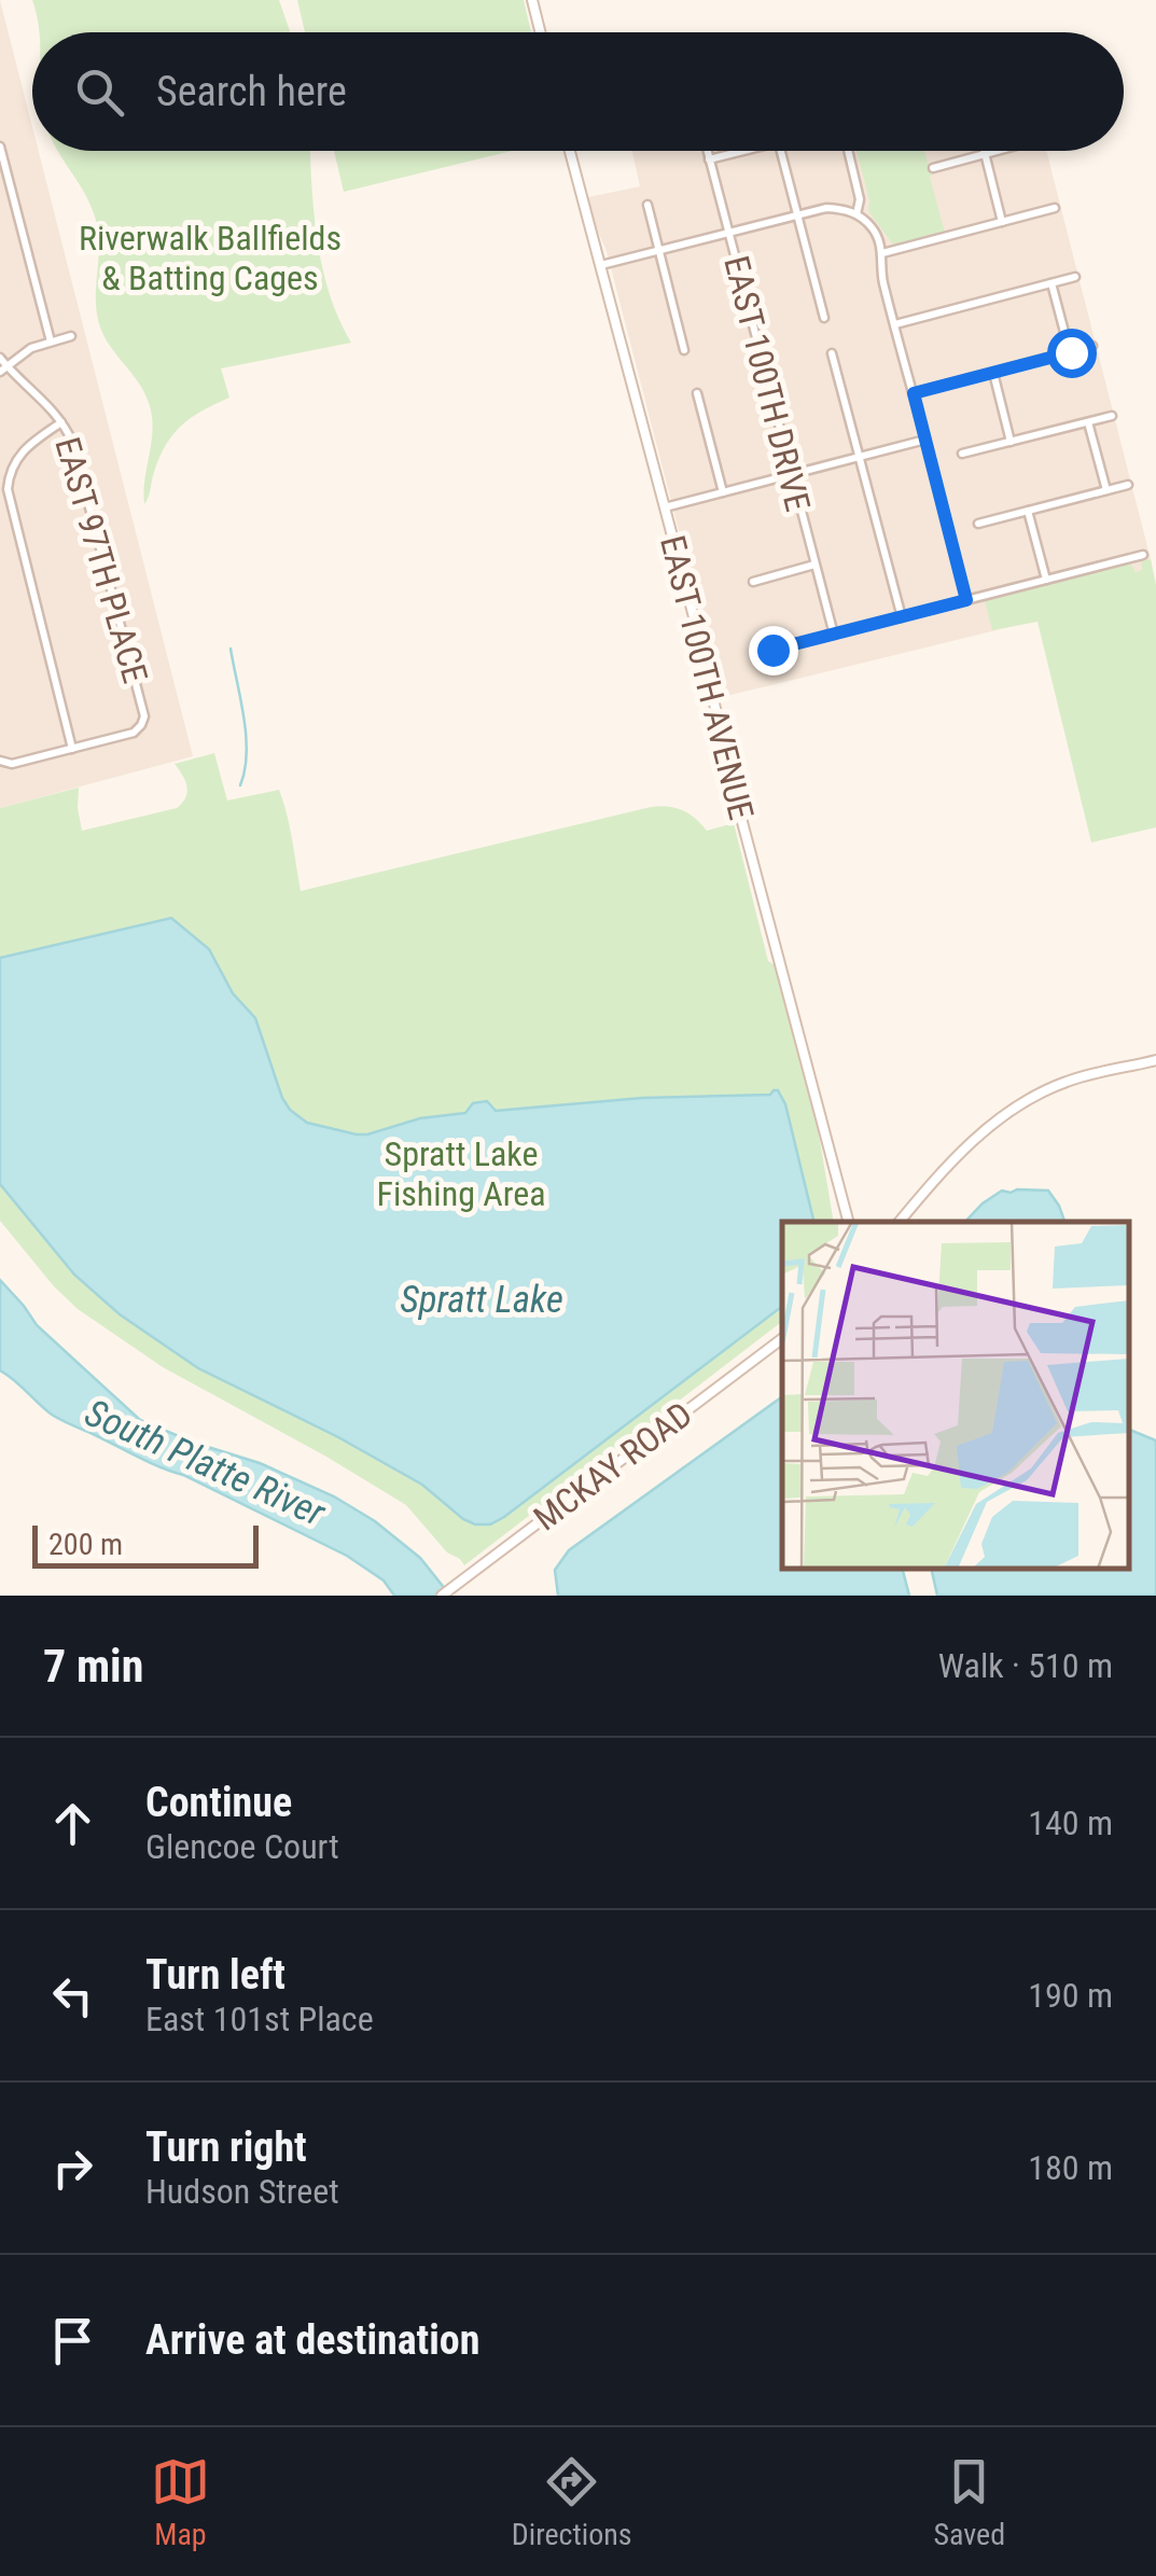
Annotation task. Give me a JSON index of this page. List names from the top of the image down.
{
  "streets": {
    "street": [
      "EAST 100TH DRIVE",
      "EAST 97TH PLACE",
      "EAST 100TH AVENUE",
      "MCKAY ROAD"
    ]
  },
  "water": ["Spratt Lake", "South Platte River"],
  "parks": ["Riverwalk Ballfields & Batting Cages", "Spratt Lake Fishing Area"],
  "scale_bar": "200 m",
  "page": {
    "search": "Search here",
    "scale": "200 m",
    "heading": ["7 min", "Walk · 510 m"],
    "list": [
      ["Continue", "Glencoe Court", "140 m"],
      ["Turn left", "East 101st Place", "190 m"],
      ["Turn right", "Hudson Street", "180 m"],
      "Arrive at destination"
    ],
    "nav": ["Map", "Directions", "Saved"]
  }
}
